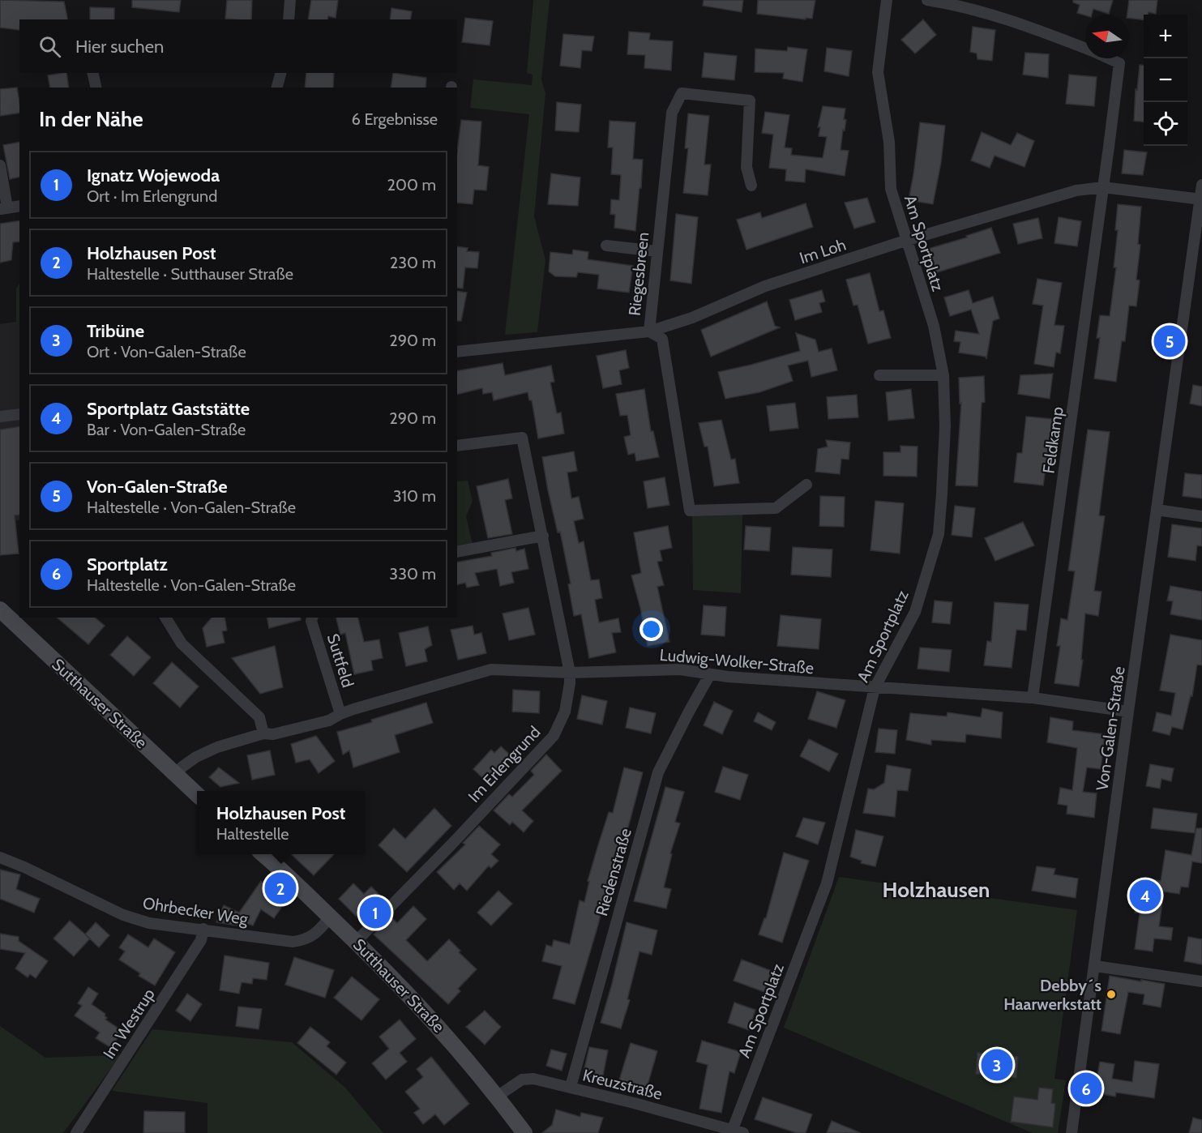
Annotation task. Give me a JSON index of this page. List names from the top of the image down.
{
  "streets": {
    "street": [
      "Am Sportplatz",
      "Im Loh",
      "Riegesbreen",
      "Feldkamp",
      "Suttfeld",
      "Ludwig-Wolker-Straße",
      "Sutthauser Straße",
      "Von-Galen-Straße",
      "Im Erlengrund",
      "Riedenstraße",
      "Ohrbecker Weg",
      "Im Westrup",
      "Kreuzstraße"
    ]
  },
  "crossings": [
    ["Am Sportplatz", "Im Loh"],
    ["Am Sportplatz", "Ludwig-Wolker-Straße"],
    ["Am Sportplatz", "Kreuzstraße"],
    ["Im Loh", "Riegesbreen"],
    ["Im Loh", "Feldkamp"],
    ["Im Loh", "Von-Galen-Straße"],
    ["Feldkamp", "Ludwig-Wolker-Straße"],
    ["Suttfeld", "Ludwig-Wolker-Straße"],
    ["Ludwig-Wolker-Straße", "Sutthauser Straße"],
    ["Ludwig-Wolker-Straße", "Von-Galen-Straße"],
    ["Ludwig-Wolker-Straße", "Im Erlengrund"],
    ["Ludwig-Wolker-Straße", "Riedenstraße"],
    ["Sutthauser Straße", "Im Erlengrund"],
    ["Sutthauser Straße", "Ohrbecker Weg"],
    ["Sutthauser Straße", "Kreuzstraße"],
    ["Riedenstraße", "Kreuzstraße"],
    ["Ohrbecker Weg", "Im Westrup"]
  ],
  "districts": ["Holzhausen"],
  "places": ["Debby´s Haarwerkstatt"],
  "north": "left",
  "page": {
    "map_buttons": ["+", "−"],
    "search": "Hier suchen",
    "heading": ["In der Nähe", "6 Ergebnisse"],
    "list": [
      {
        "mark": "1",
        "name": "Ignatz Wojewoda",
        "note": "Ort · Im Erlengrund",
        "value": "200 m"
      },
      {
        "mark": "2",
        "name": "Holzhausen Post",
        "note": "Haltestelle · Sutthauser Straße",
        "value": "230 m"
      },
      {
        "mark": "3",
        "name": "Tribüne",
        "note": "Ort · Von-Galen-Straße",
        "value": "290 m"
      },
      {
        "mark": "4",
        "name": "Sportplatz Gaststätte",
        "note": "Bar · Von-Galen-Straße",
        "value": "290 m"
      },
      {
        "mark": "5",
        "name": "Von-Galen-Straße",
        "note": "Haltestelle · Von-Galen-Straße",
        "value": "310 m"
      },
      {
        "mark": "6",
        "name": "Sportplatz",
        "note": "Haltestelle · Von-Galen-Straße",
        "value": "330 m"
      }
    ],
    "pins": [
      "5",
      "2",
      "4",
      "1",
      "3",
      "6"
    ],
    "popup": ["Holzhausen Post", "Haltestelle"]
  }
}
